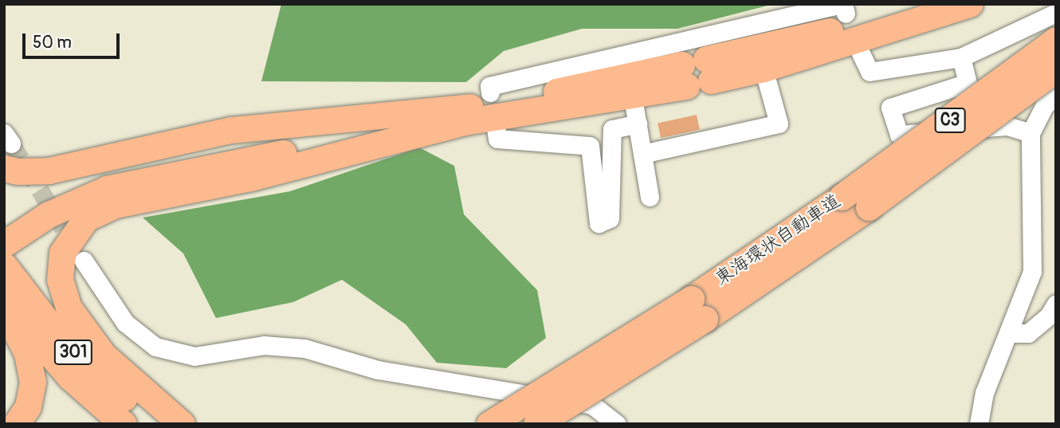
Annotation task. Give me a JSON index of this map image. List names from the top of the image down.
{
  "streets": {
    "highway": ["C3", "東海環状自動車道", "301"]
  },
  "scale_bar": "50 m"
}
